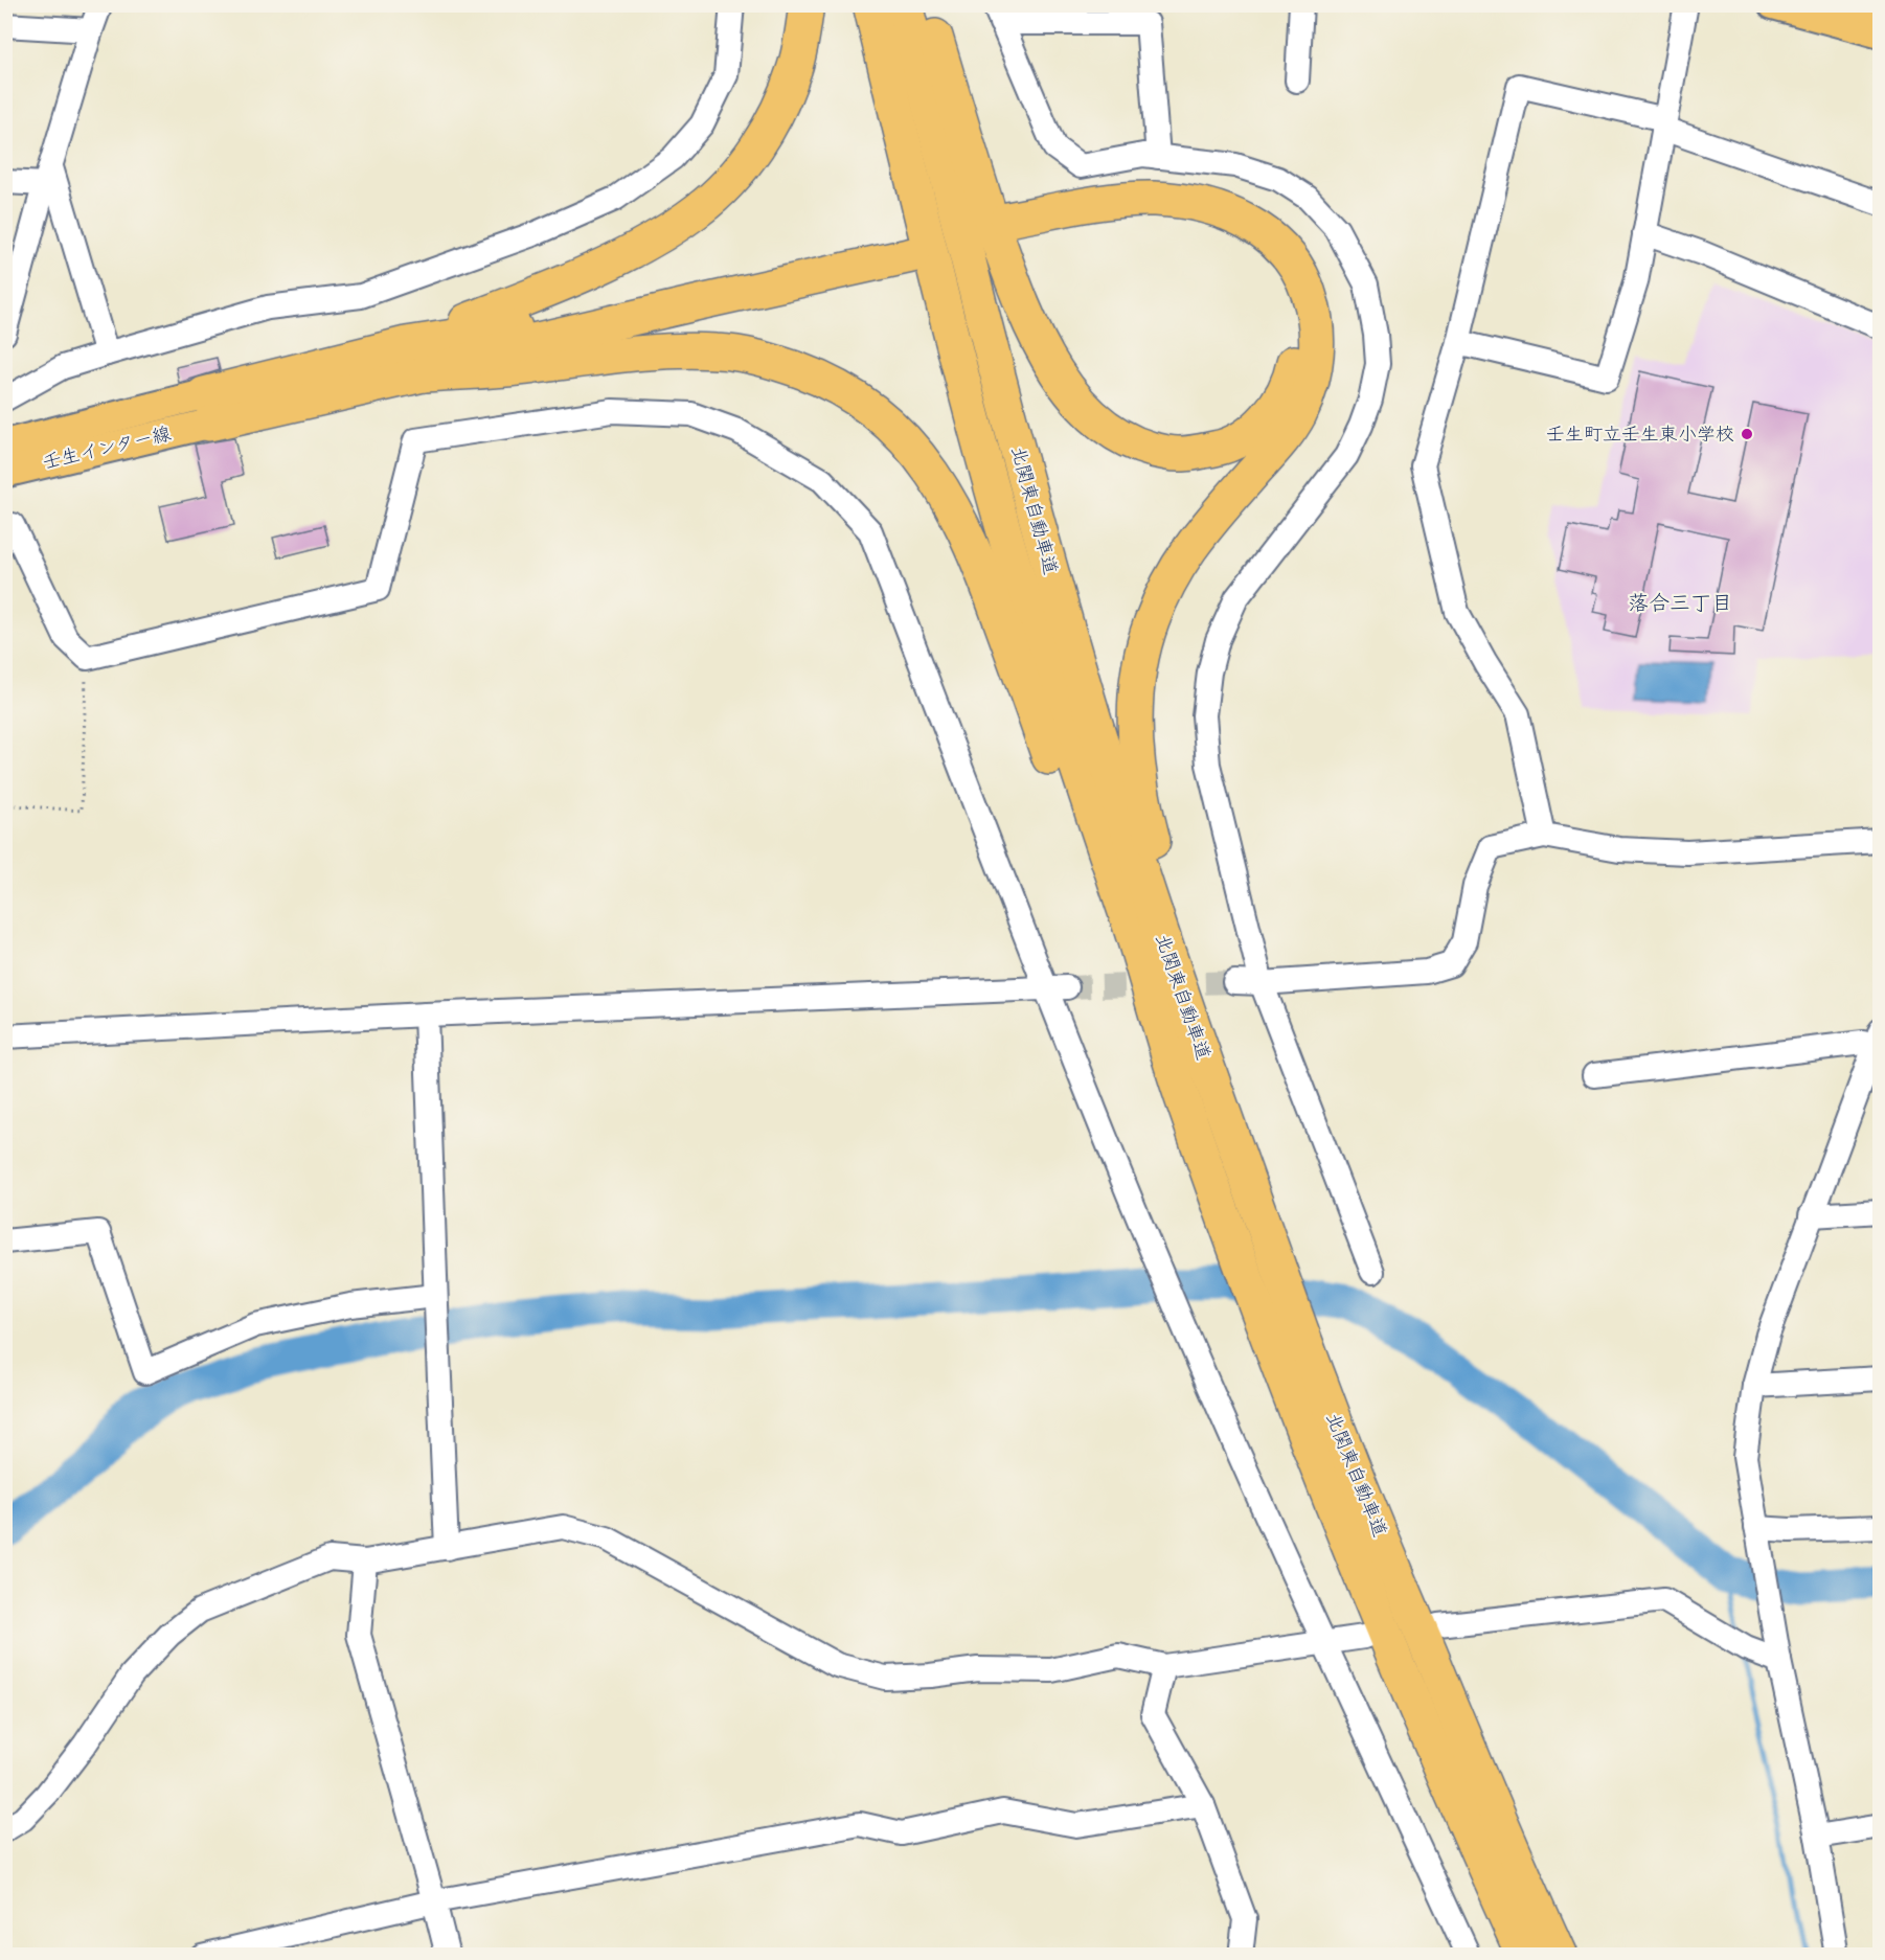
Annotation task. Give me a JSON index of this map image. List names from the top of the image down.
{
  "streets": {
    "highway": ["北関東自動車道"],
    "main road": ["壬生インター線"]
  },
  "districts": ["落合三丁目"],
  "places": ["壬生町立壬生東小学校"]
}
